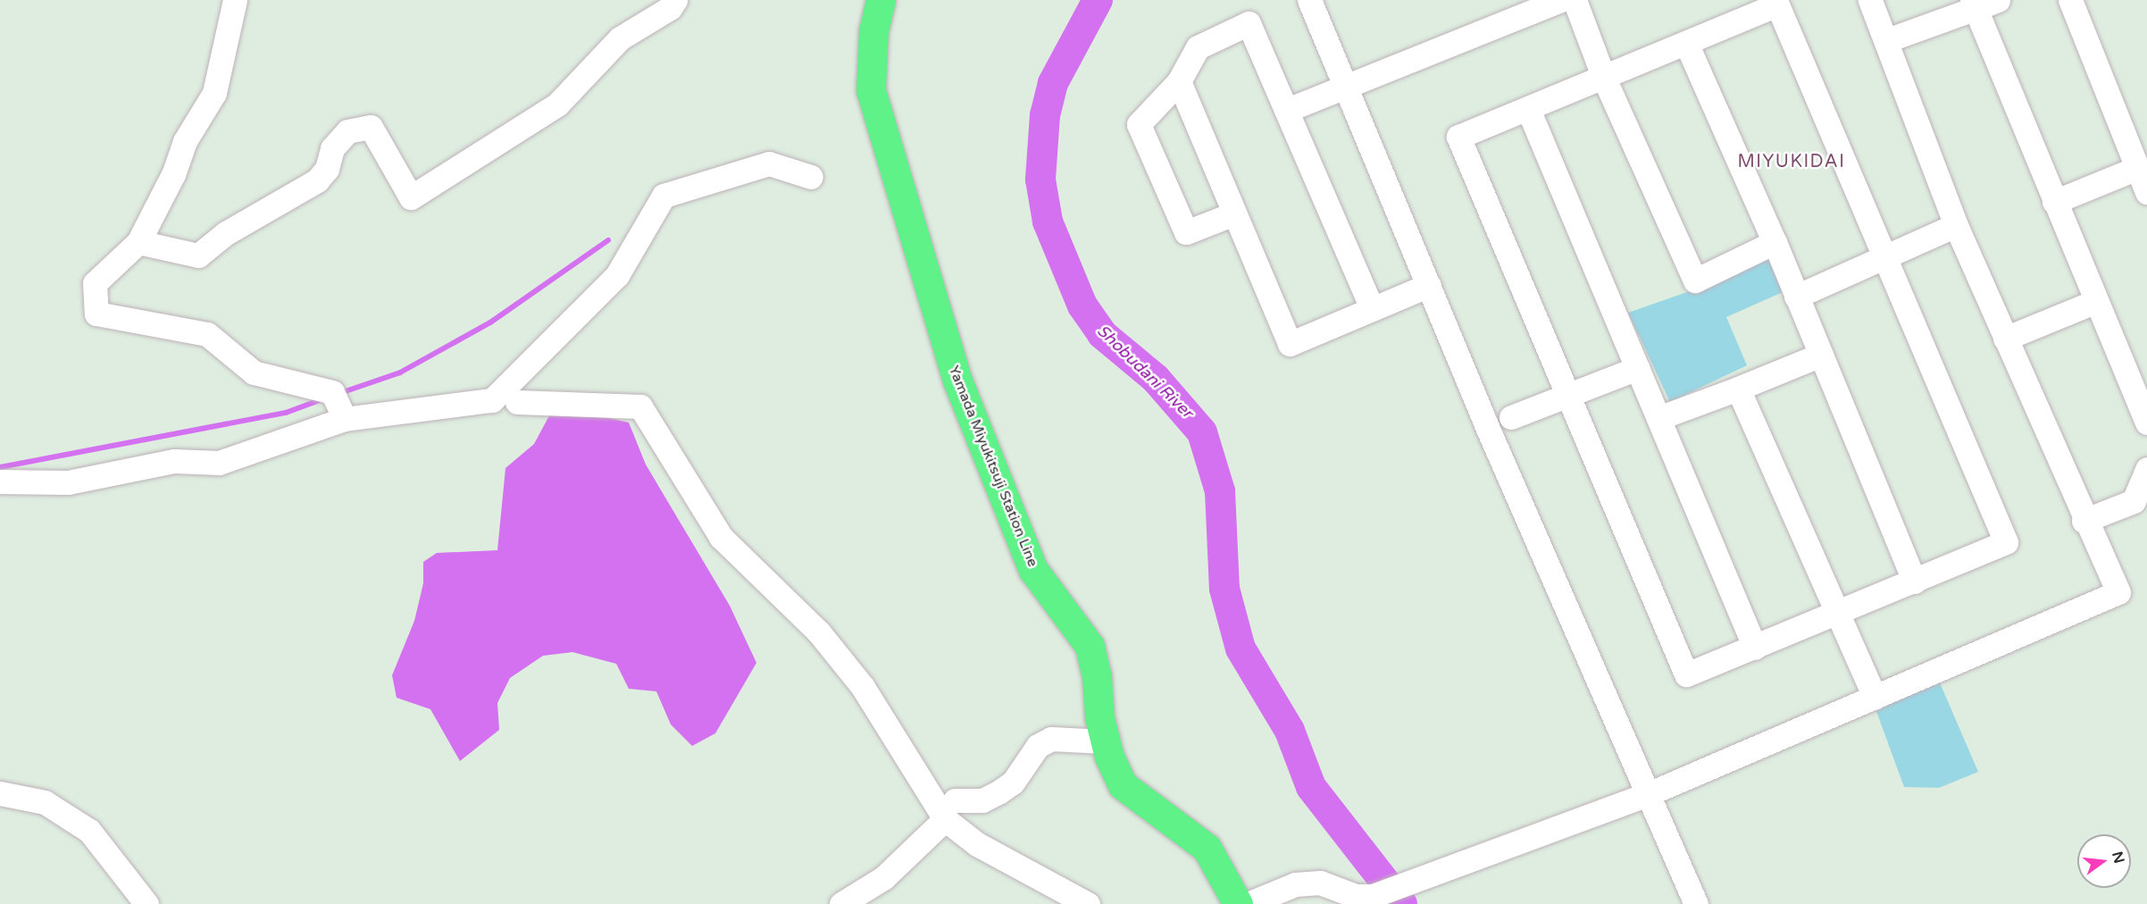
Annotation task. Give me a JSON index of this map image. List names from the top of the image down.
{
  "streets": {
    "main road": ["Yamada Miyukitsuji Station Line"]
  },
  "districts": ["MIYUKIDAI"],
  "water": ["Shobudani River"],
  "north": "right"
}
